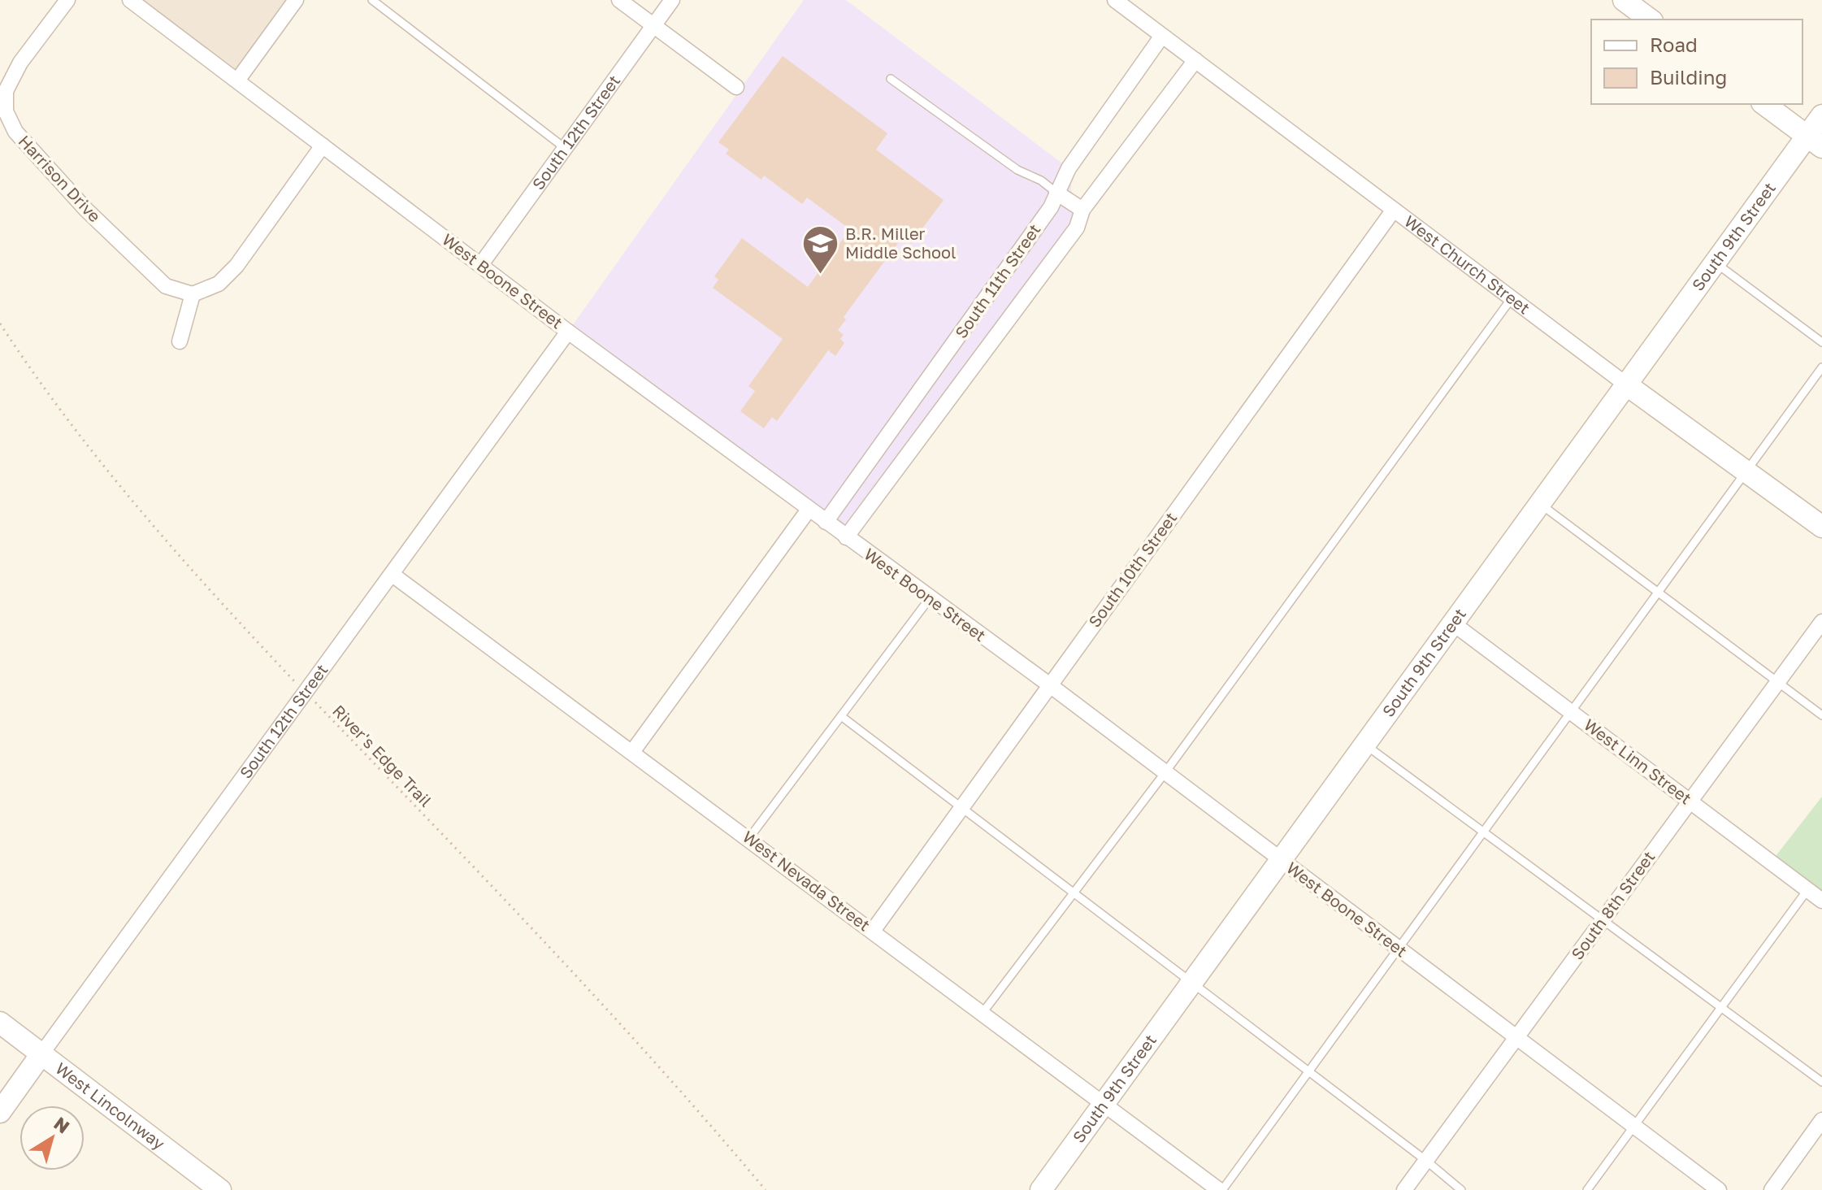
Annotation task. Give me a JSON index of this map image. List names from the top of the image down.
{
  "streets": {
    "main road": [
      "South 12th Street",
      "South 9th Street",
      "West Church Street",
      "West Lincolnway"
    ],
    "street": [
      "Harrison Drive",
      "West Boone Street",
      "South 11th Street",
      "South 10th Street",
      "West Linn Street",
      "West Nevada Street",
      "South 8th Street"
    ],
    "path": ["River's Edge Trail"]
  },
  "crossings": [
    ["South 12th Street", "West Boone Street"],
    ["South 12th Street", "River's Edge Trail"],
    ["South 12th Street", "West Nevada Street"],
    ["South 12th Street", "West Lincolnway"],
    ["South 9th Street", "West Church Street"],
    ["South 9th Street", "West Boone Street"],
    ["South 9th Street", "West Linn Street"],
    ["South 9th Street", "West Nevada Street"],
    ["West Church Street", "South 11th Street"],
    ["West Church Street", "South 10th Street"],
    ["West Boone Street", "South 11th Street"],
    ["West Boone Street", "South 10th Street"],
    ["West Boone Street", "South 8th Street"],
    ["South 10th Street", "West Nevada Street"],
    ["West Linn Street", "South 8th Street"]
  ],
  "places": {
    "school or university": ["B.R. Miller Middle School"]
  },
  "legend": ["Road", "Building"],
  "north": "top right"
}
